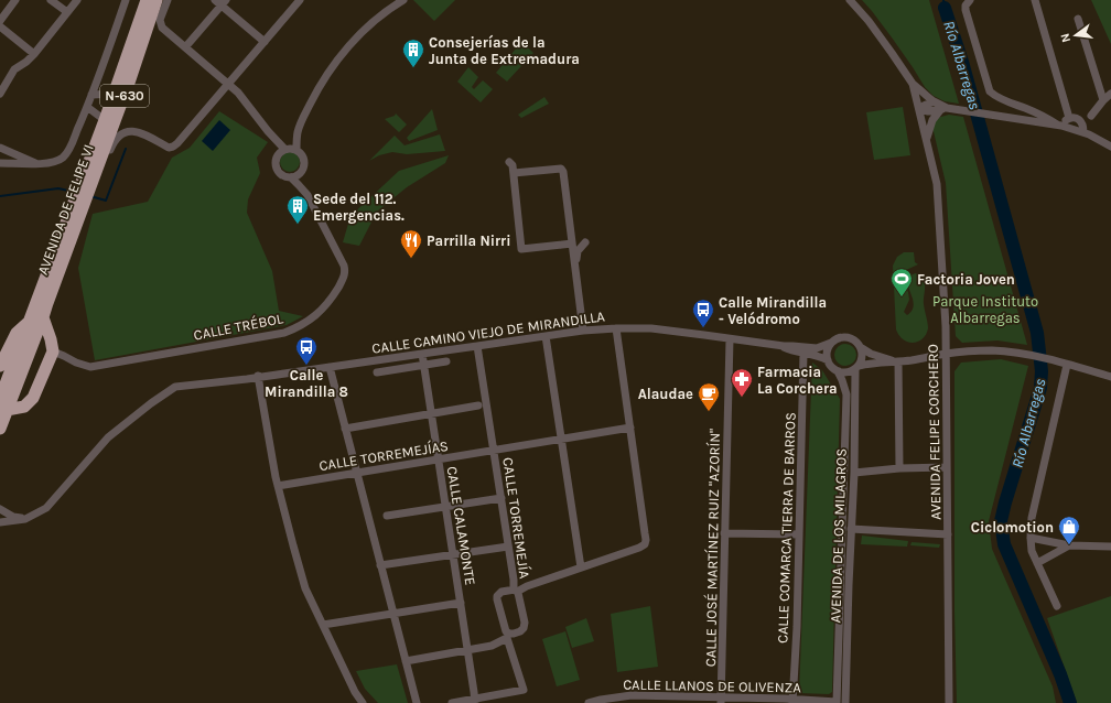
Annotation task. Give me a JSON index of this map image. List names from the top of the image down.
{
  "streets": {
    "highway": ["N-630", "AVENIDA DE FELIPE VI"],
    "street": [
      "CALLE TRÉBOL",
      "CALLE CAMINO VIEJO DE MIRANDILLA",
      "AVENIDA FELIPE CORCHERO",
      "CALLE TORREMEJÍAS",
      "CALLE TORREMEJÍA",
      "CALLE CALAMONTE",
      "CALLE COMARCA TIERRA DE BARROS",
      "AVENIDA DE LOS MILAGROS",
      "CALLE JOSÉ MARTÍNEZ RUIZ \"AZORÍN\"",
      "CALLE LLANOS DE OLIVENZA"
    ]
  },
  "crossings": [
    ["CALLE CAMINO VIEJO DE MIRANDILLA", "CALLE TORREMEJÍA"],
    ["CALLE CAMINO VIEJO DE MIRANDILLA", "CALLE CALAMONTE"],
    ["CALLE CAMINO VIEJO DE MIRANDILLA", "CALLE COMARCA TIERRA DE BARROS"],
    ["CALLE CAMINO VIEJO DE MIRANDILLA", "AVENIDA DE LOS MILAGROS"],
    ["CALLE CAMINO VIEJO DE MIRANDILLA", "CALLE JOSÉ MARTÍNEZ RUIZ \"AZORÍN\""],
    ["CALLE TORREMEJÍAS", "CALLE TORREMEJÍA"],
    ["CALLE TORREMEJÍAS", "CALLE CALAMONTE"],
    ["CALLE COMARCA TIERRA DE BARROS", "CALLE LLANOS DE OLIVENZA"],
    ["AVENIDA DE LOS MILAGROS", "CALLE LLANOS DE OLIVENZA"],
    ["CALLE JOSÉ MARTÍNEZ RUIZ \"AZORÍN\"", "CALLE LLANOS DE OLIVENZA"]
  ],
  "water": ["Río Albarregas"],
  "parks": ["Parque Instituto Albarregas"],
  "places": {
    "building": ["Consejerías de la Junta de Extremadura", "Sede del 112. Emergencias."],
    "restaurant": ["Parrilla Nirri"],
    "sports": ["Factoria Joven"],
    "bus stop": ["Calle Mirandilla - Velódromo", "Calle Mirandilla 8"],
    "pharmacy": ["Farmacia La Corchera"],
    "cafe": ["Alaudae"],
    "shop": ["Ciclomotion"]
  },
  "north": "left"
}
